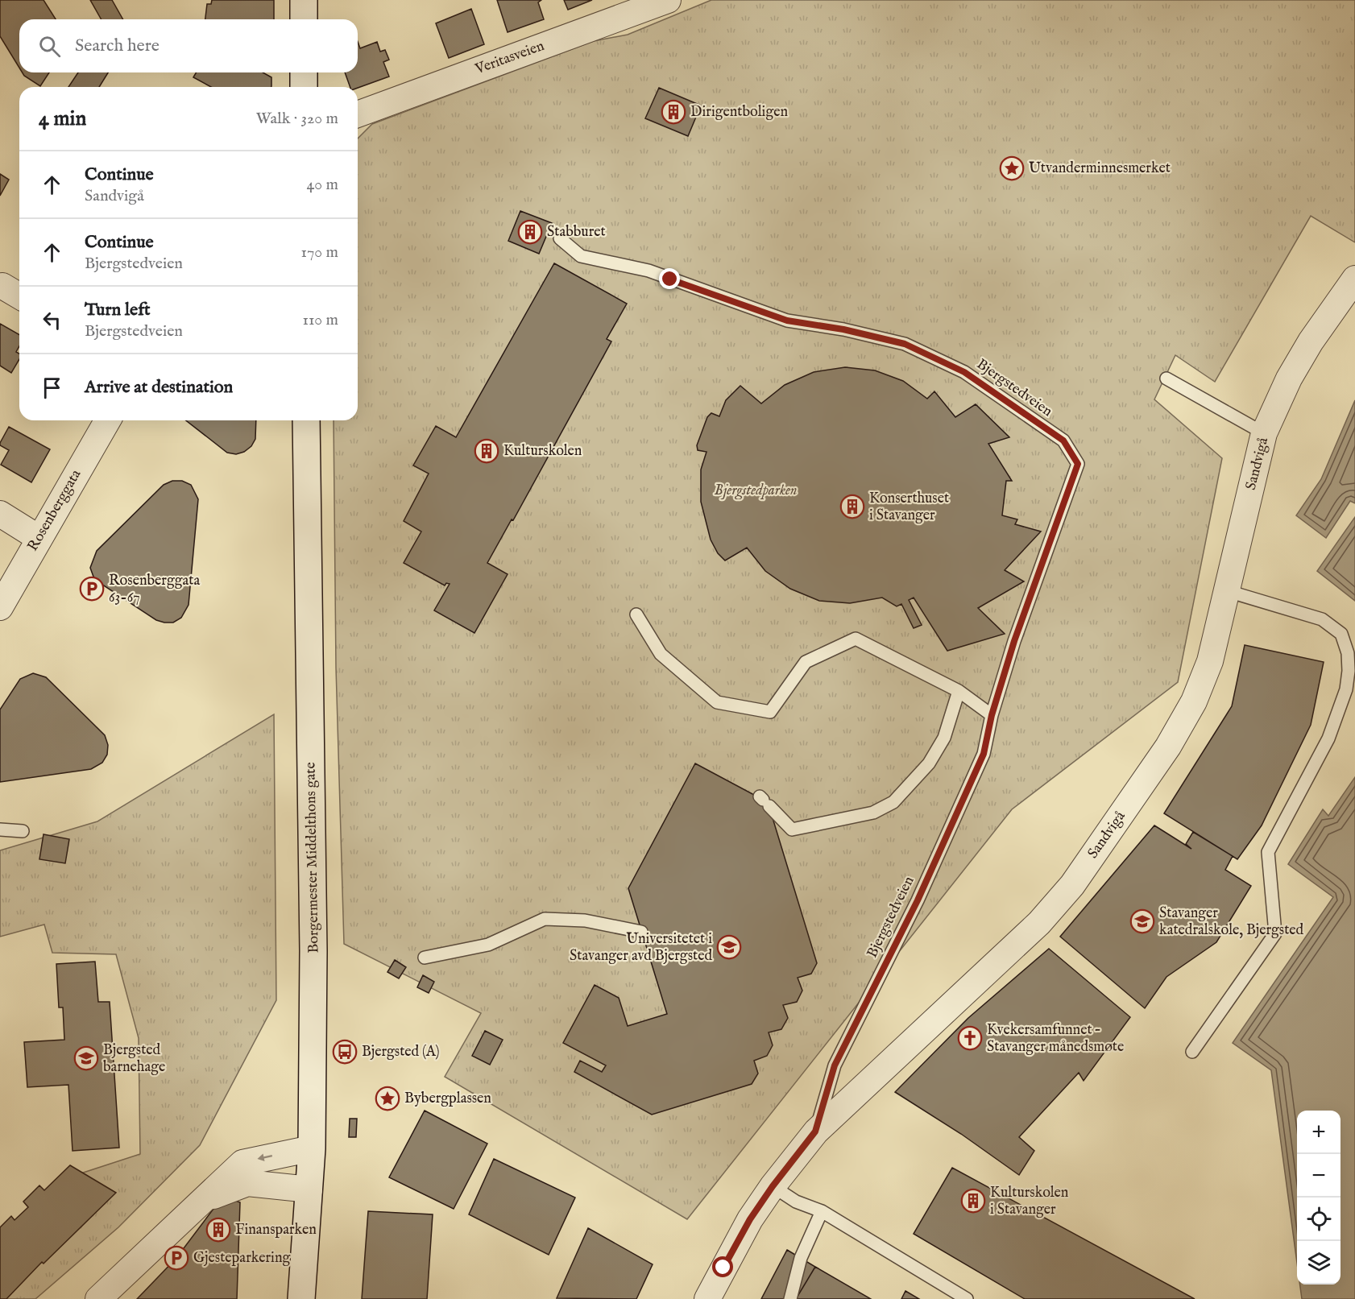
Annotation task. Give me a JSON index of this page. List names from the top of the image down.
{
  "streets": {
    "main road": ["Borgermester Middelthons gate"],
    "street": ["Veritasveien", "Sandvigå", "Rosenberggata"],
    "lane": ["Bjergstedveien"]
  },
  "crossings": [
    ["Bjergstedveien", "Sandvigå"]
  ],
  "parks": ["Bjergstedparken"],
  "places": {
    "building": [
      "Dirigentboligen",
      "Stabburet",
      "Kulturskolen",
      "Konserthuset i Stavanger",
      "Kulturskolen i Stavanger",
      "Finansparken"
    ],
    "place": ["Utvanderminnesmerket", "Bybergplassen"],
    "parking": ["Rosenberggata 63-67", "Gjesteparkering"],
    "school or university": ["Stavanger katedralskole, Bjergsted", "Universitetet i Stavanger avd Bjergsted", "Bjergsted barnehage"],
    "church": ["Kvekersamfunnet – Stavanger månedsmøte"],
    "bus stop": ["Bjergsted (A)"]
  },
  "page": {
    "search": "Search here",
    "heading": ["4 min", "Walk · 320 m"],
    "list": [
      ["Continue", "Sandvigå", "40 m"],
      ["Continue", "Bjergstedveien", "170 m"],
      ["Turn left", "Bjergstedveien", "110 m"],
      "Arrive at destination"
    ],
    "map_buttons": ["+", "−"]
  }
}
